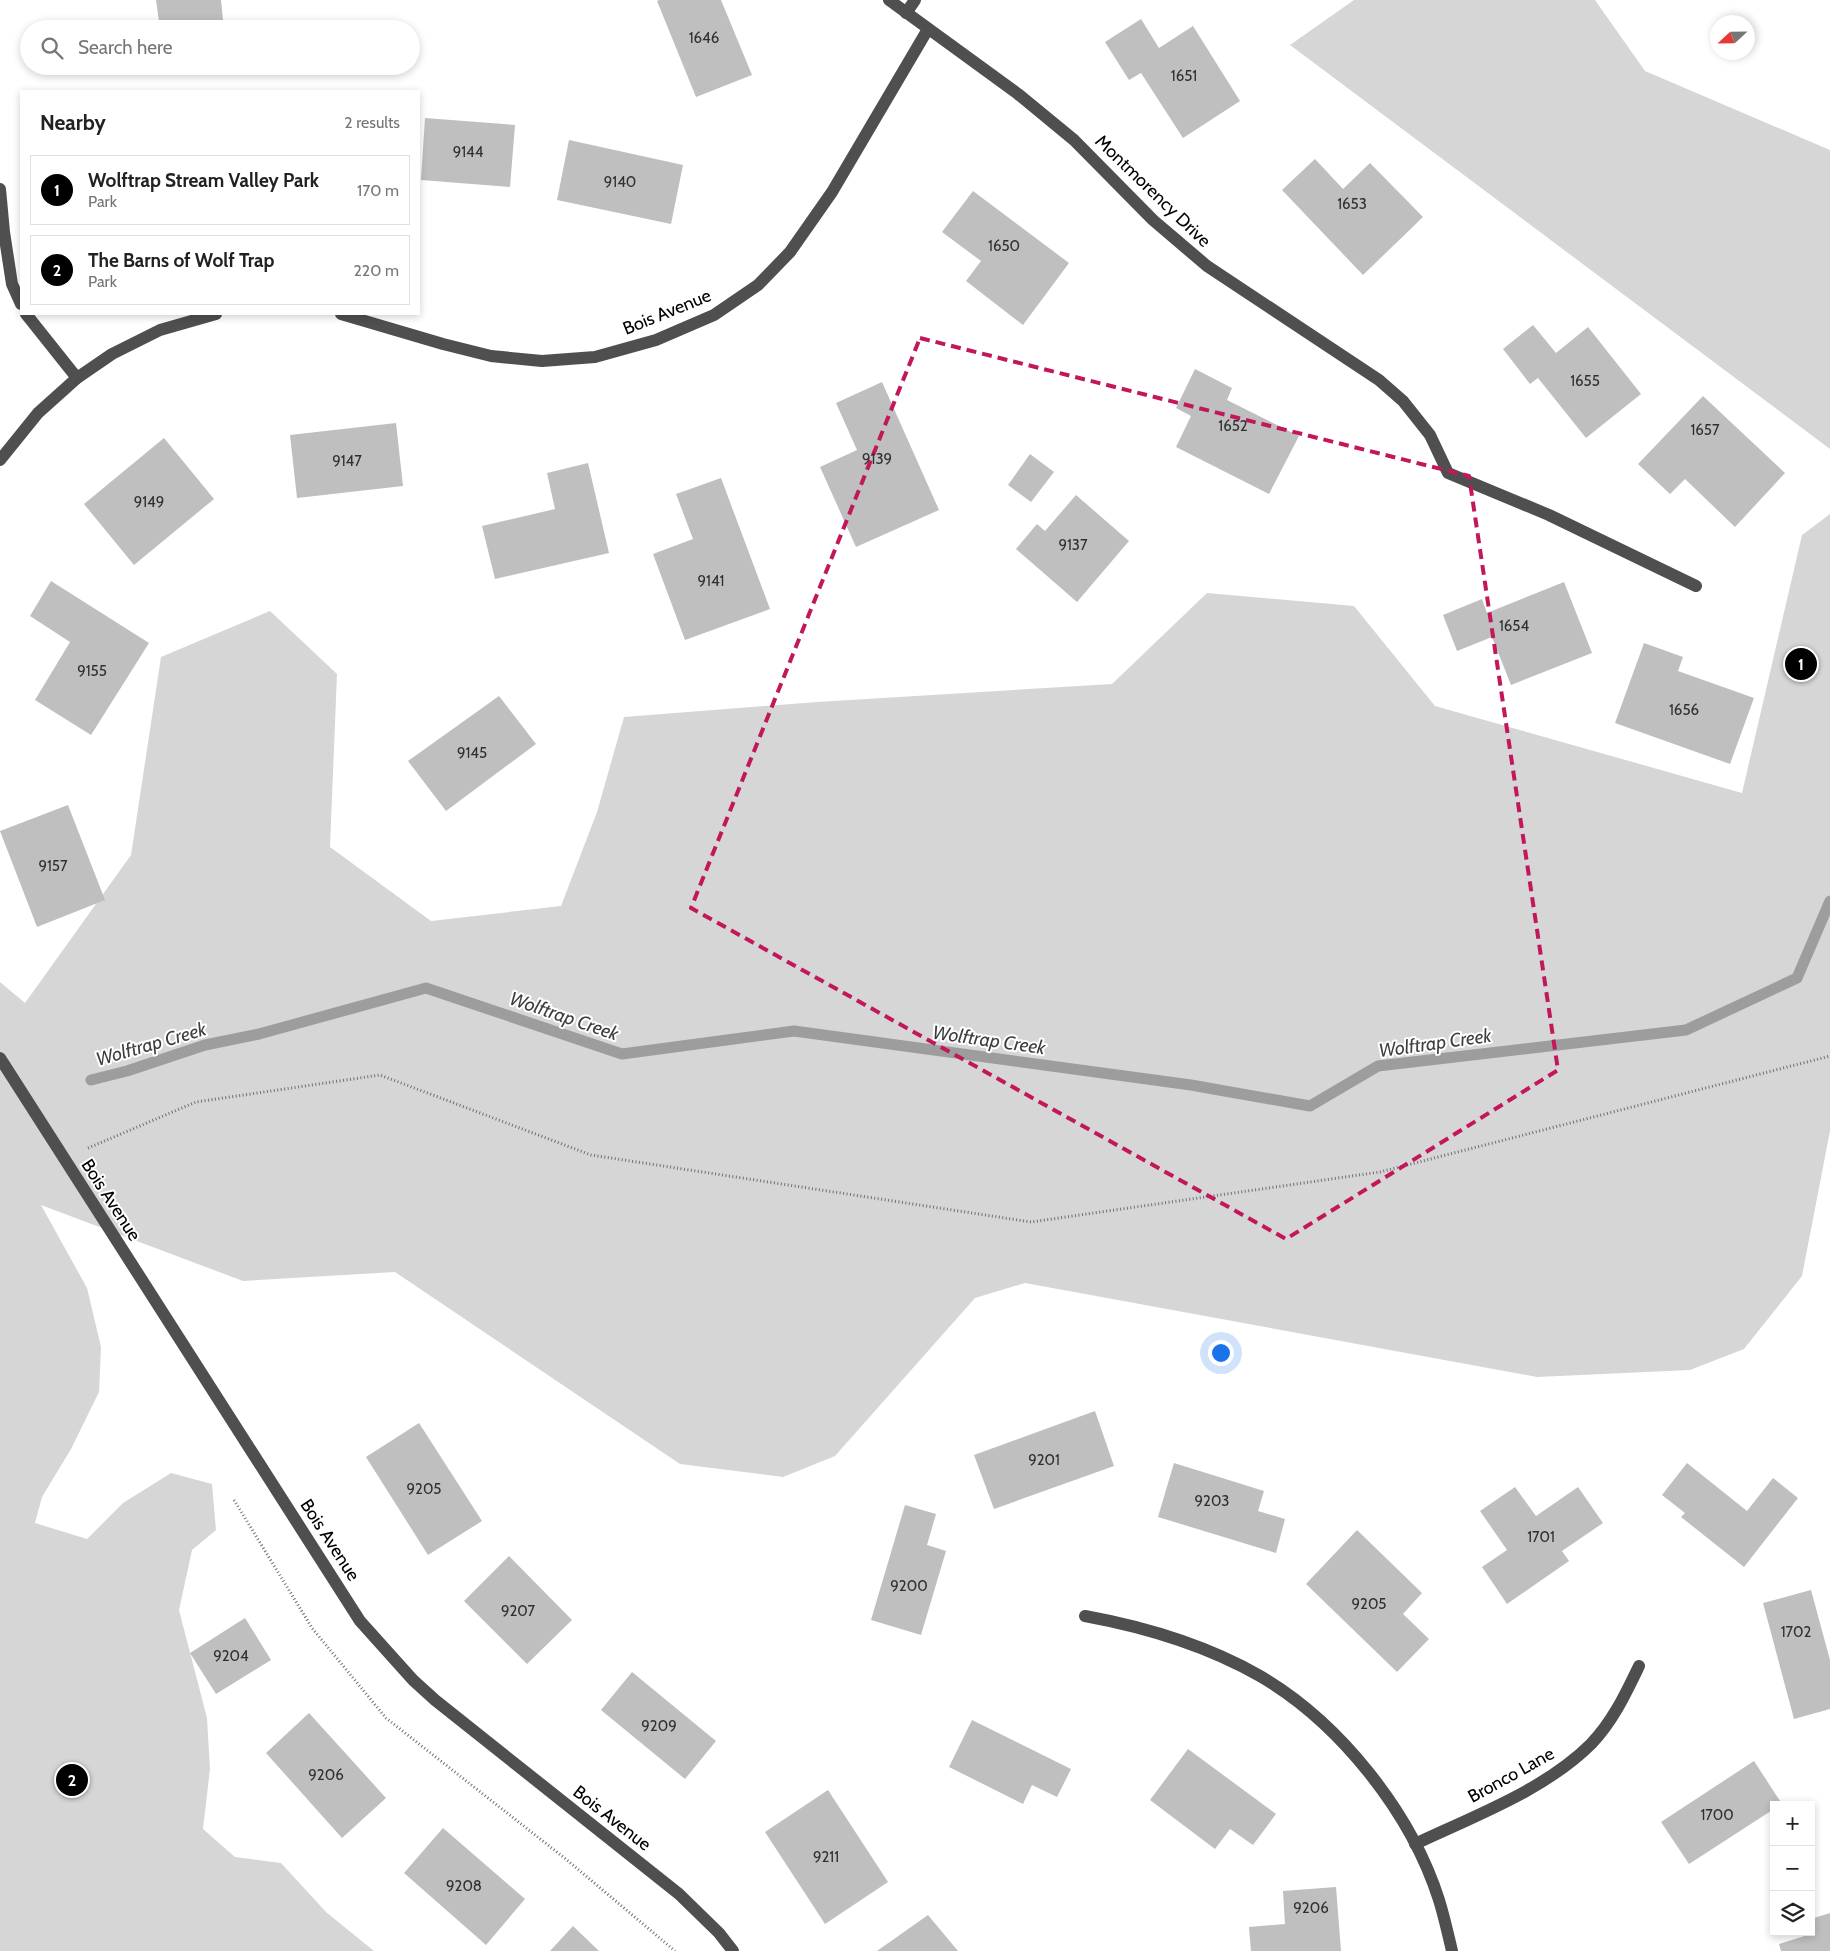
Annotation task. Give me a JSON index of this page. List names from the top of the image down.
{
  "streets": {
    "street": ["Montmorency Drive", "Bois Avenue", "Bronco Lane"]
  },
  "crossings": [
    ["Montmorency Drive", "Bois Avenue"]
  ],
  "water": ["Wolftrap Creek"],
  "house_numbers": [
    "1646",
    "1651",
    "9144",
    "9140",
    "1653",
    "1650",
    "1655",
    "1652",
    "1657",
    "9139",
    "9147",
    "9149",
    "9137",
    "9141",
    "1654",
    "9155",
    "1656",
    "9145",
    "9157",
    "9201",
    "9205",
    "9203",
    "1701",
    "9200",
    "9205",
    "9207",
    "1702",
    "9204",
    "9209",
    "9206",
    "1700",
    "9211",
    "9208",
    "9206"
  ],
  "north": "left",
  "page": {
    "search": "Search here",
    "heading": ["Nearby", "2 results"],
    "list": [
      {
        "mark": "1",
        "name": "Wolftrap Stream Valley Park",
        "note": "Park",
        "value": "170 m"
      },
      {
        "mark": "2",
        "name": "The Barns of Wolf Trap",
        "note": "Park",
        "value": "220 m"
      }
    ],
    "pins": ["1", "2"],
    "map_buttons": ["+", "−"]
  }
}
